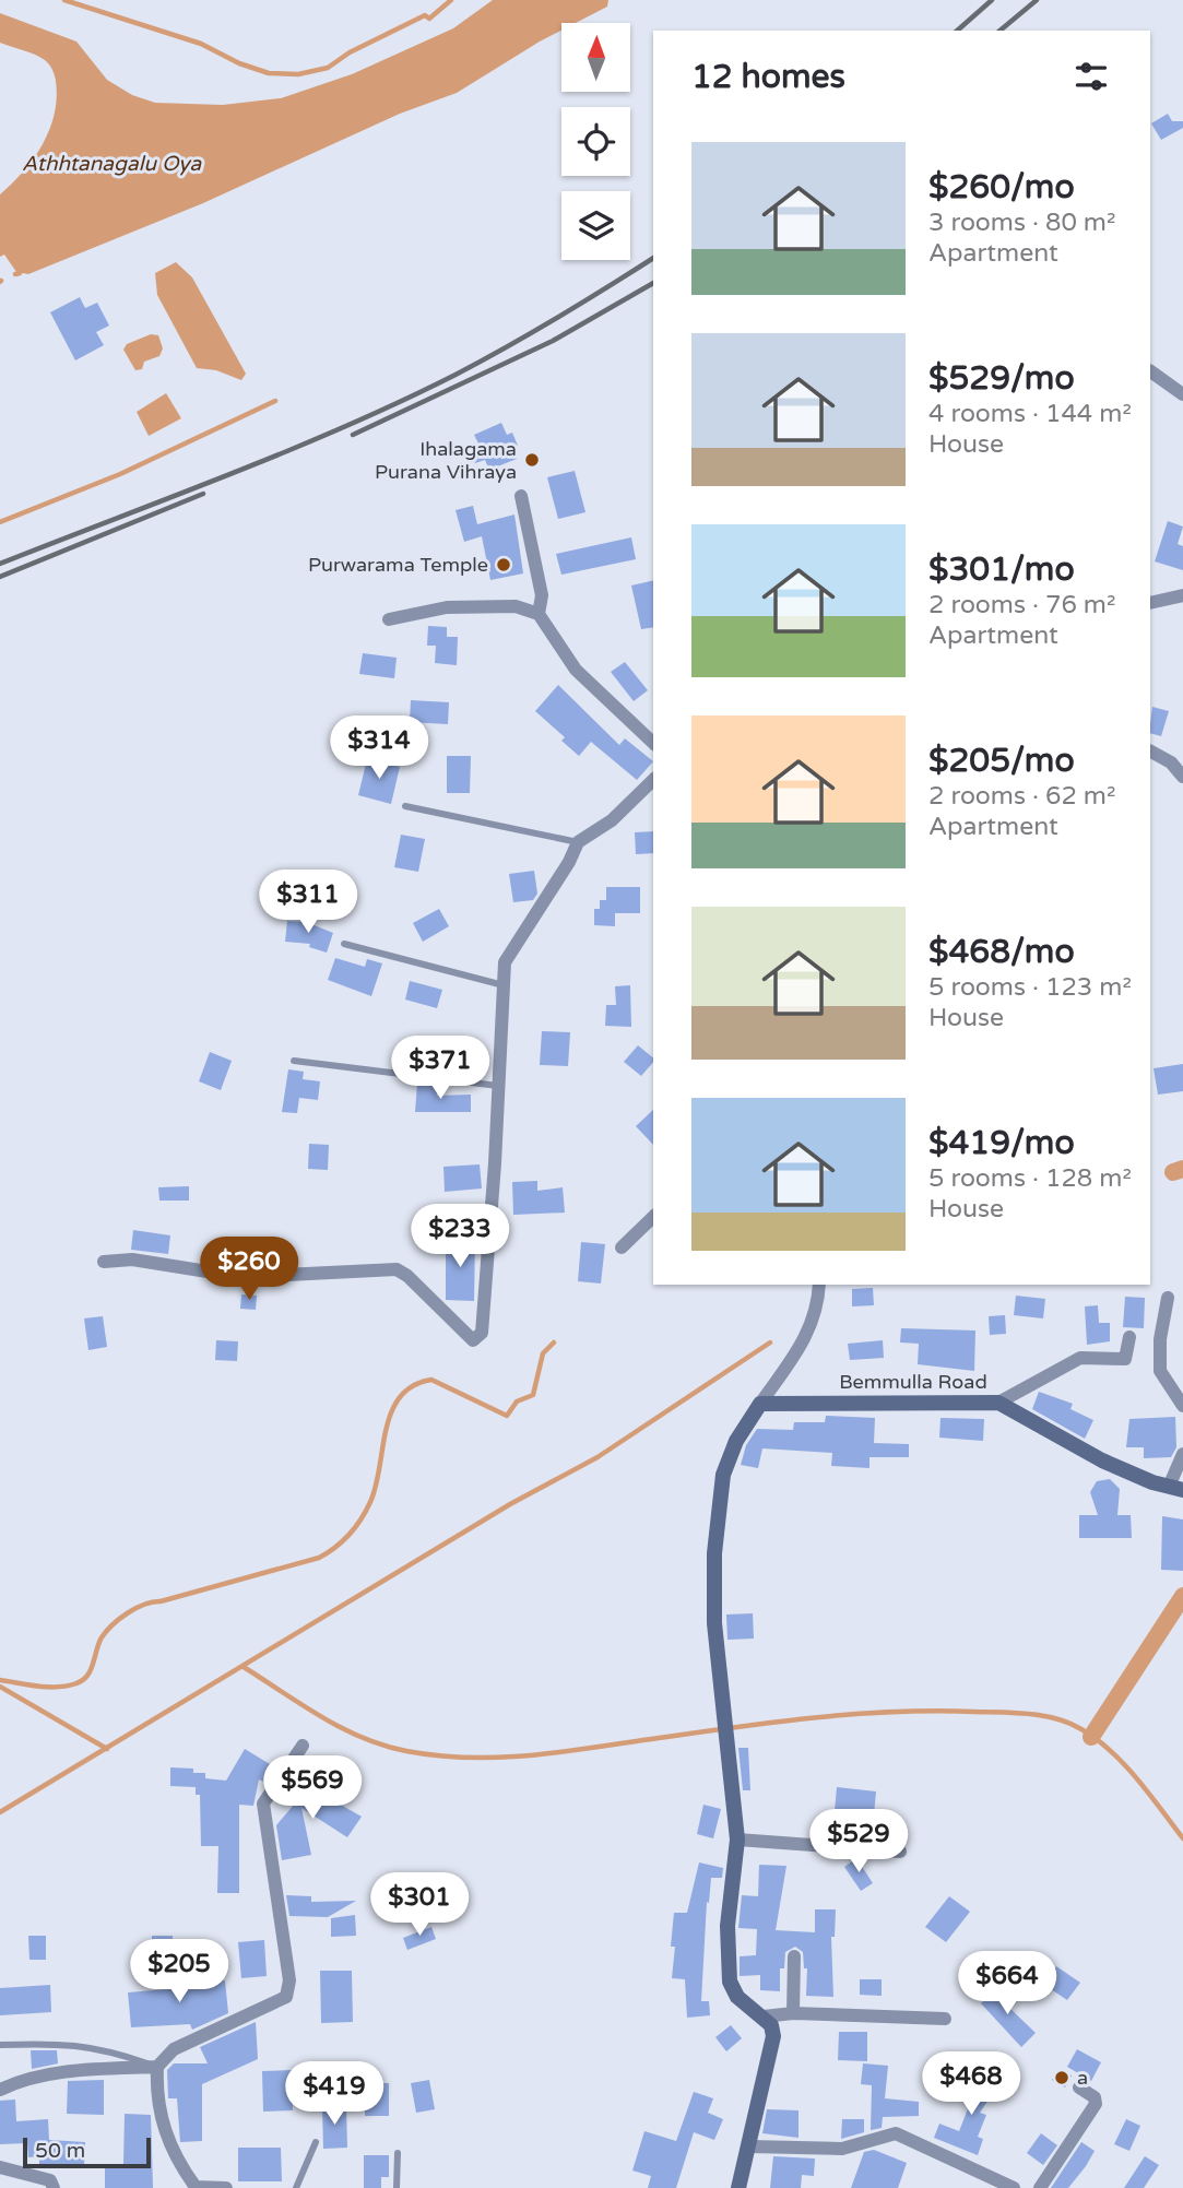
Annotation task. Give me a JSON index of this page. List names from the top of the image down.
{
  "streets": {
    "street": ["Bemmulla Road"]
  },
  "water": ["Athhtanagalu Oya"],
  "places": ["Ihalagama Purana Vihraya", "Purwarama Temple", "a"],
  "scale_bar": "50 m",
  "north": "top",
  "page": {
    "heading": "12 homes",
    "list": [
      {
        "name": "$260/mo",
        "note": "3 rooms · 80 m² · Apartment"
      },
      {
        "name": "$529/mo",
        "note": "4 rooms · 144 m² · House"
      },
      {
        "name": "$301/mo",
        "note": "2 rooms · 76 m² · Apartment"
      },
      {
        "name": "$205/mo",
        "note": "2 rooms · 62 m² · Apartment"
      },
      {
        "name": "$468/mo",
        "note": "5 rooms · 123 m² · House"
      },
      {
        "name": "$419/mo",
        "note": "5 rooms · 128 m² · House"
      }
    ],
    "price": [
      "$314",
      "$311",
      "$371",
      "$233",
      "$260",
      "$569",
      "$529",
      "$301",
      "$205",
      "$664",
      "$468",
      "$419"
    ],
    "scale": "50 m"
  }
}
